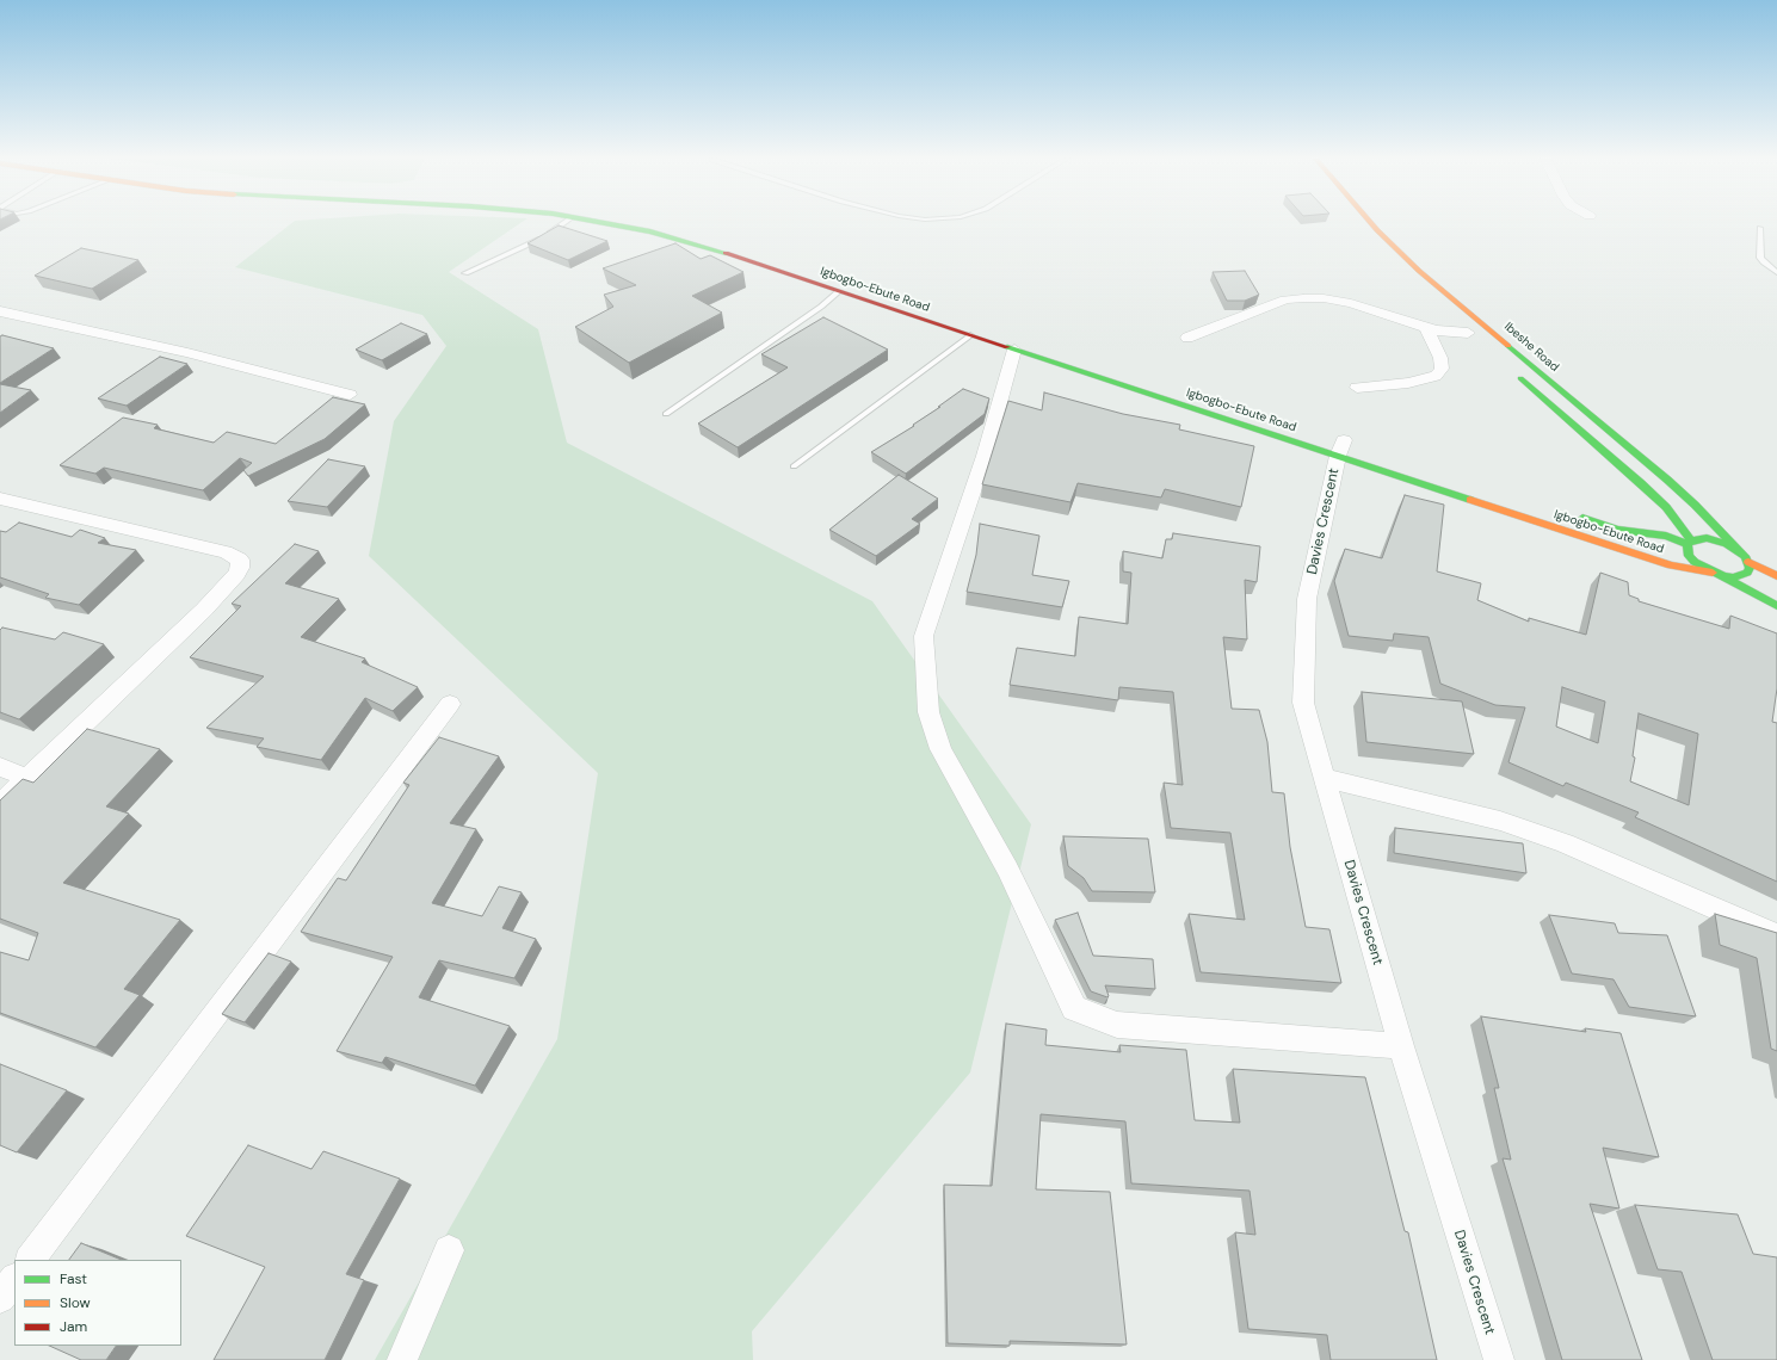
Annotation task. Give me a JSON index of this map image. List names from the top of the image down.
{
  "streets": {
    "main road": ["Igbogbo-Ebute Road", "Ibeshe Road"],
    "street": ["Davies Crescent"]
  },
  "crossings": [
    ["Igbogbo-Ebute Road", "Davies Crescent"]
  ],
  "legend": ["Fast", "Slow", "Jam"]
}
